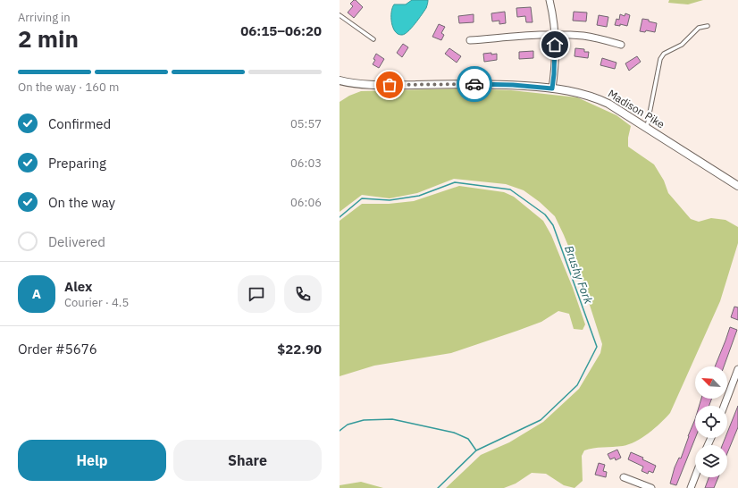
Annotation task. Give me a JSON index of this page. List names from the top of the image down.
{
  "streets": {
    "street": ["Madison Pike"]
  },
  "water": ["Brushy Fork"],
  "north": "top left",
  "page": {
    "heading": ["2 min", "Arriving in", "06:15–06:20"],
    "panel": [
      "Alex",
      "Courier · 4.5",
      "Order #5676",
      "$22.90"
    ],
    "bar": "On the way · 160 m",
    "list": [
      ["Confirmed", "05:57"],
      ["Preparing", "06:03"],
      ["On the way", "06:06"],
      "Delivered"
    ],
    "round": "A",
    "buttons": ["Help", "Share"]
  }
}
